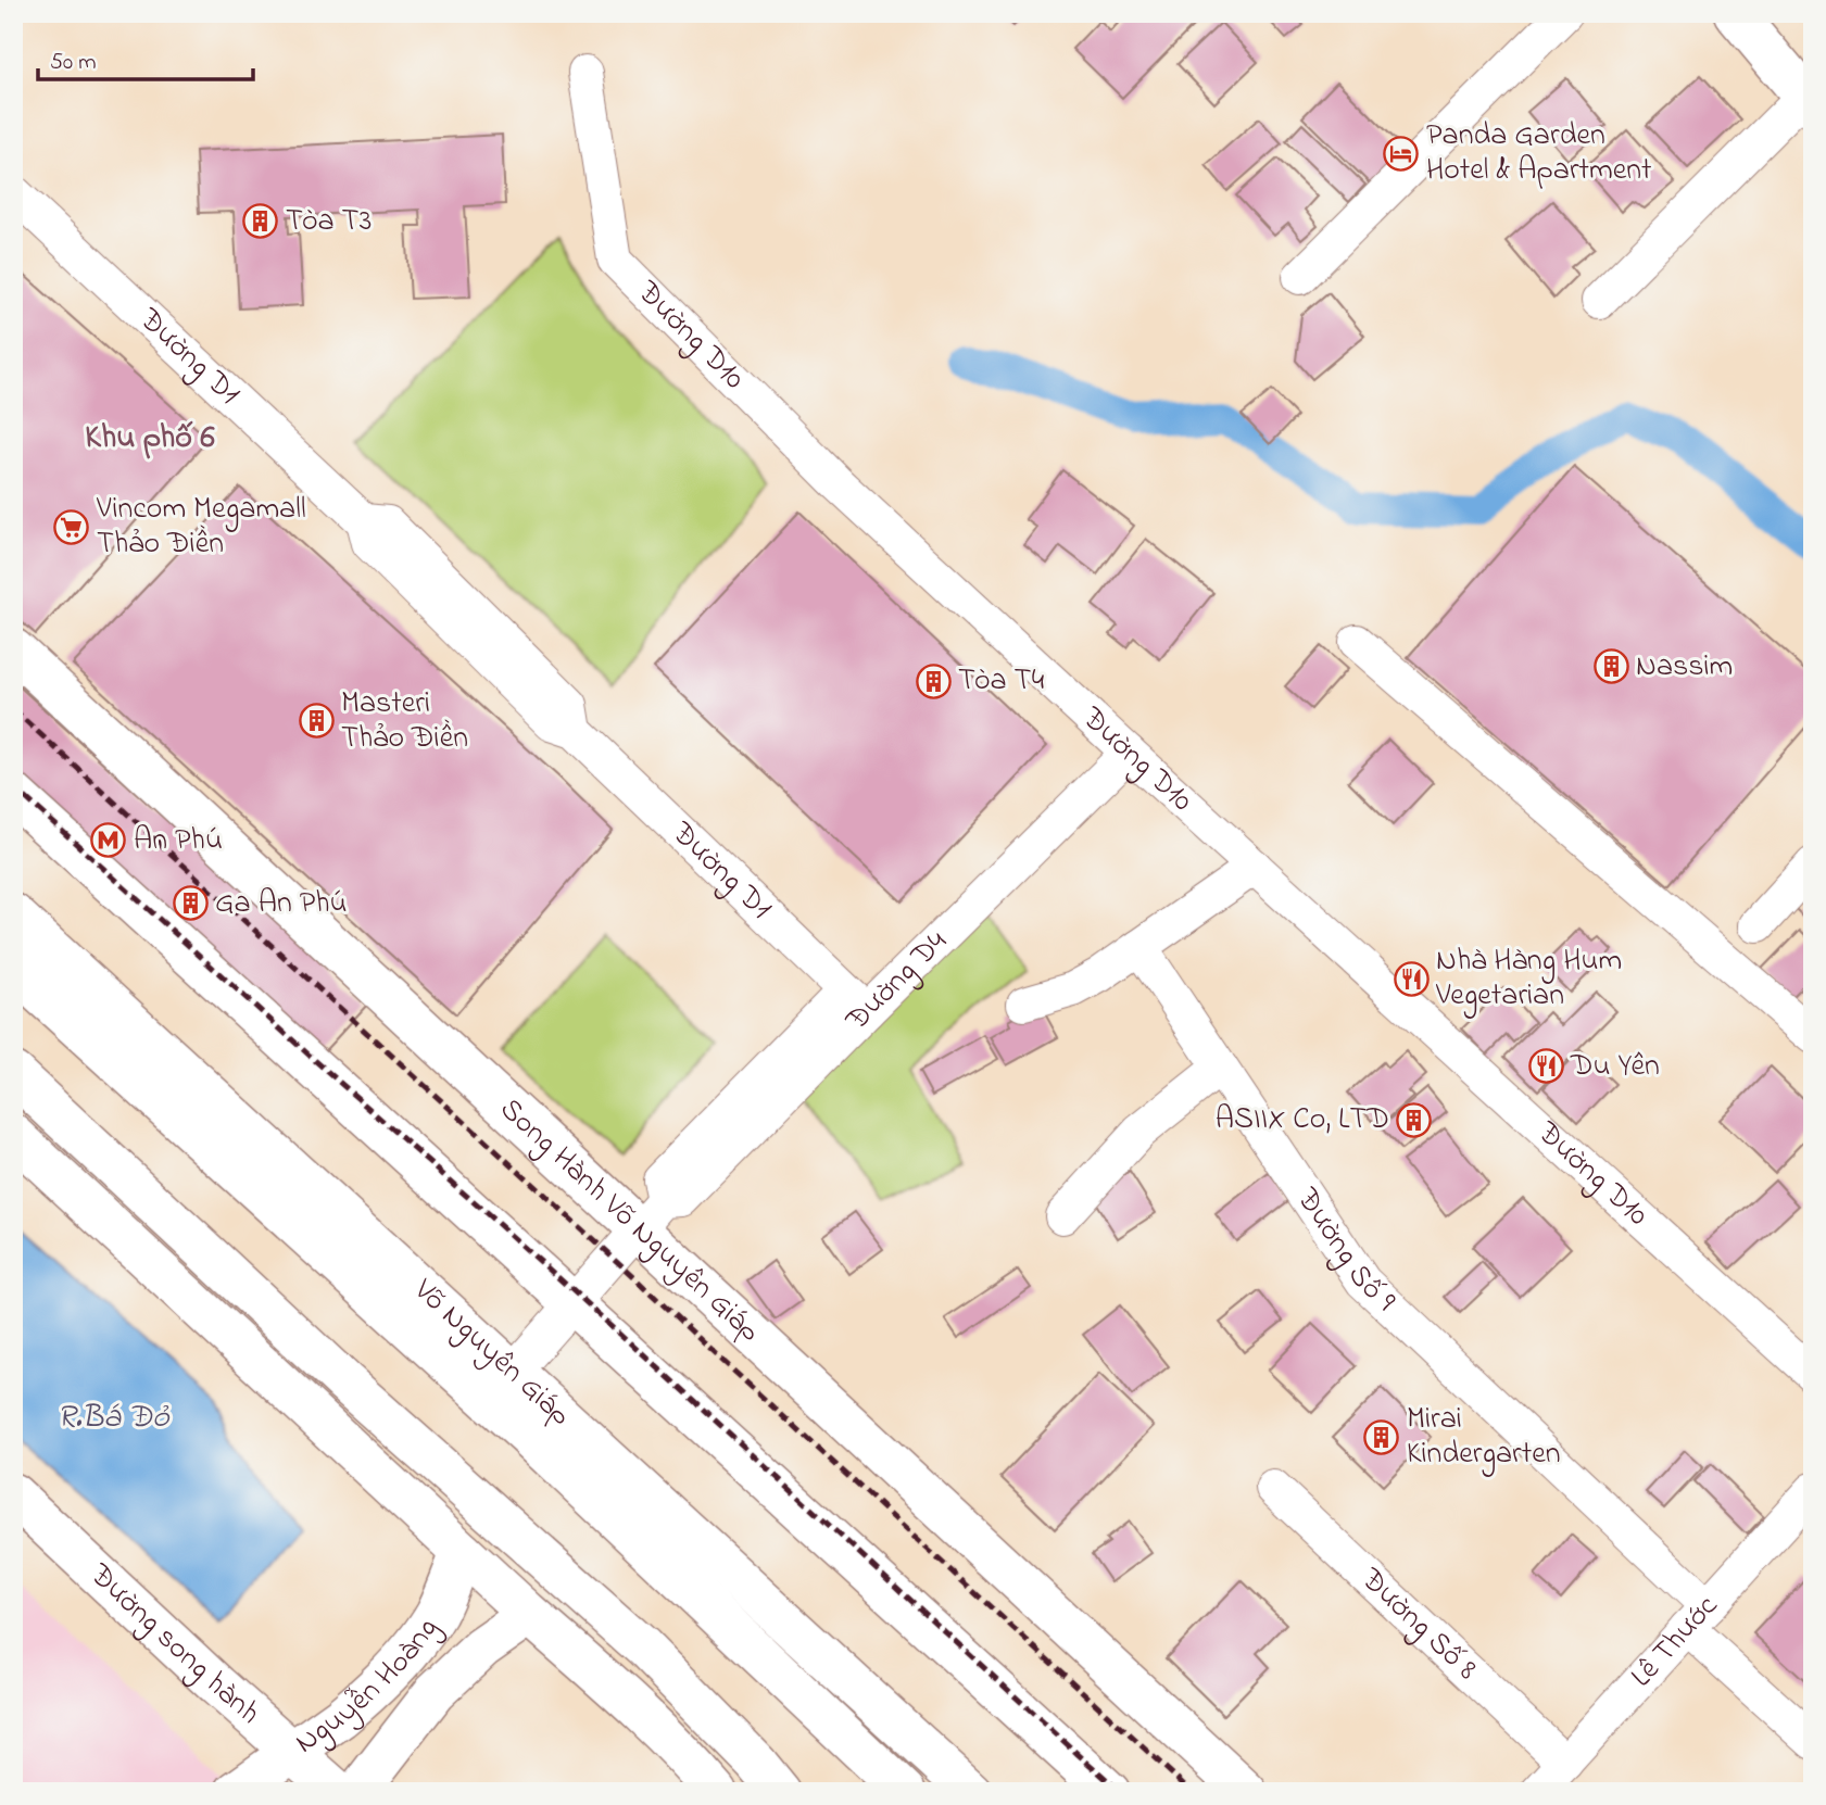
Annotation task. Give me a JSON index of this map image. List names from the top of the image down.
{
  "streets": {
    "main road": [
      "Song Hành Võ Nguyên Giáp",
      "Võ Nguyên Giáp",
      "Đường song hành",
      "Nguyễn Hoàng"
    ],
    "street": [
      "Đường D10",
      "Đường D1",
      "Đường D4",
      "Đường Số 9",
      "Đường Số 8",
      "Lê Thước"
    ]
  },
  "crossings": [
    ["Đường D10", "Đường D4"],
    ["Đường D1", "Đường D4"],
    ["Đường D4", "Song Hành Võ Nguyên Giáp"],
    ["Đường D4", "Võ Nguyên Giáp"],
    ["Đường Số 9", "Lê Thước"],
    ["Đường Số 8", "Lê Thước"],
    ["Đường song hành", "Nguyễn Hoàng"]
  ],
  "districts": ["Khu phố 6"],
  "water": ["R.Bá Đỏ"],
  "places": {
    "hotel": ["Panda Garden Hotel & Apartment"],
    "building": [
      "Tòa T3",
      "Nassim",
      "Tòa T4",
      "Masteri Thảo Điền",
      "Ga An Phú",
      "ASIIX Co, LTD",
      "Mirai Kindergarten"
    ],
    "supermarket": ["Vincom Megamall Thảo Điền"],
    "metro station": ["An Phú"],
    "restaurant": ["Nhà Hàng Hum Vegetarian", "Du Yên"]
  },
  "scale_bar": "50 m"
}
